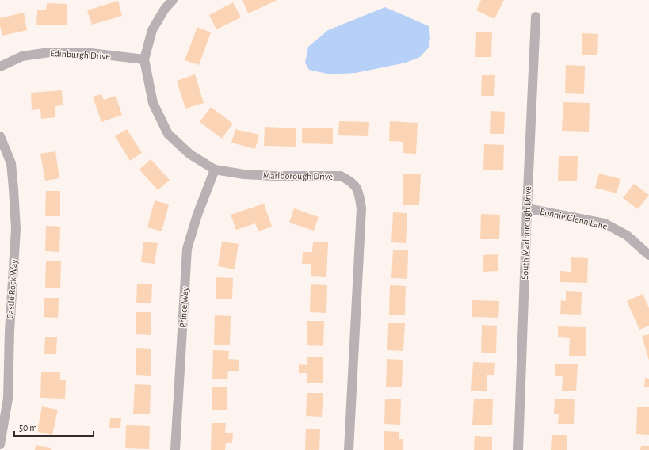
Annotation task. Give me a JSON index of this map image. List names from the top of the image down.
{
  "streets": {
    "street": [
      "Edinburgh Drive",
      "Marlborough Drive",
      "Bonnie Glenn Lane",
      "South Marlborough Drive",
      "Castle Rock Way",
      "Prince Way"
    ]
  },
  "crossings": [
    ["Edinburgh Drive", "Marlborough Drive"],
    ["Marlborough Drive", "Prince Way"],
    ["Bonnie Glenn Lane", "South Marlborough Drive"]
  ],
  "scale_bar": "50 m"
}
